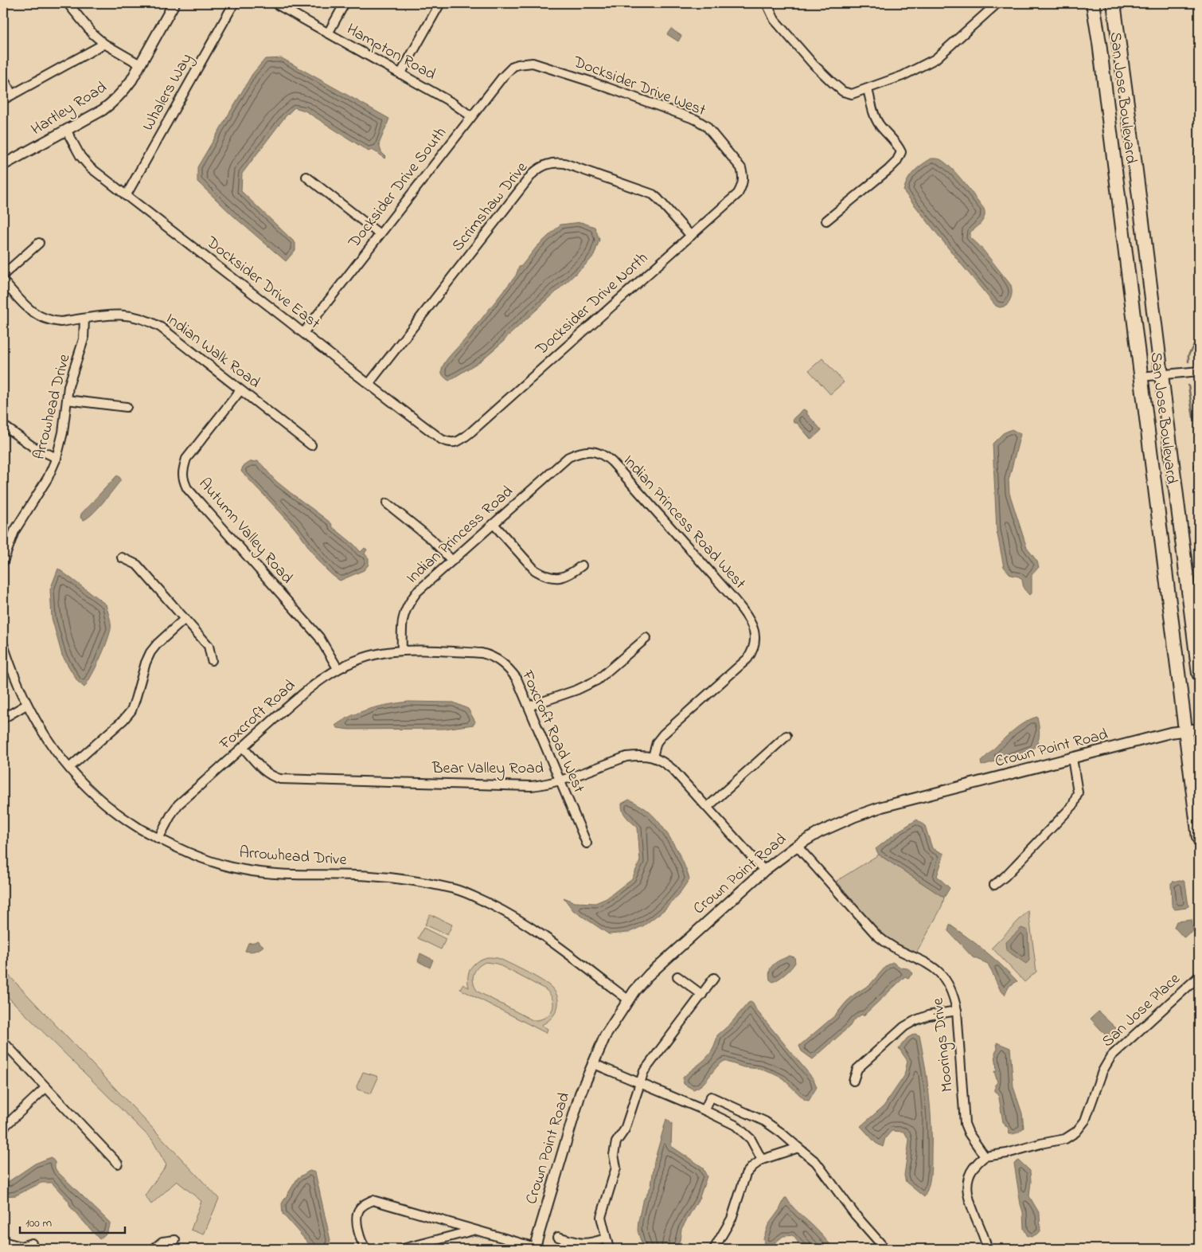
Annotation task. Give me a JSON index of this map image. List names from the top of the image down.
{
  "streets": {
    "main road": ["San Jose Boulevard"],
    "street": [
      "Hampton Road",
      "Docksider Drive West",
      "Whalers Way",
      "Hartley Road",
      "Docksider Drive South",
      "Scrimshaw Drive",
      "Docksider Drive East",
      "Docksider Drive North",
      "Indian Walk Road",
      "Arrowhead Drive",
      "Indian Princess Road West",
      "Autumn Valley Road",
      "Indian Princess Road",
      "Foxcroft Road",
      "Foxcroft Road West",
      "Crown Point Road",
      "Bear Valley Road",
      "San Jose Place",
      "Moorings Drive"
    ]
  },
  "crossings": [
    ["Hampton Road", "Docksider Drive South"],
    ["Docksider Drive West", "Docksider Drive South"],
    ["Docksider Drive West", "Docksider Drive North"],
    ["Whalers Way", "Docksider Drive East"],
    ["San Jose Boulevard", "Crown Point Road"],
    ["Hartley Road", "Docksider Drive East"],
    ["Docksider Drive South", "Docksider Drive East"],
    ["Scrimshaw Drive", "Docksider Drive East"],
    ["Scrimshaw Drive", "Docksider Drive North"],
    ["Docksider Drive East", "Docksider Drive North"],
    ["Indian Walk Road", "Arrowhead Drive"],
    ["Indian Walk Road", "Autumn Valley Road"],
    ["Arrowhead Drive", "Foxcroft Road"],
    ["Arrowhead Drive", "Crown Point Road"],
    ["Indian Princess Road West", "Indian Princess Road"],
    ["Indian Princess Road West", "Bear Valley Road"],
    ["Autumn Valley Road", "Foxcroft Road"],
    ["Indian Princess Road", "Foxcroft Road"],
    ["Indian Princess Road", "Foxcroft Road West"],
    ["Foxcroft Road", "Foxcroft Road West"],
    ["Foxcroft Road", "Bear Valley Road"],
    ["Foxcroft Road West", "Bear Valley Road"],
    ["Crown Point Road", "Bear Valley Road"],
    ["Crown Point Road", "Moorings Drive"],
    ["San Jose Place", "Moorings Drive"]
  ],
  "scale_bar": "100 m"
}
